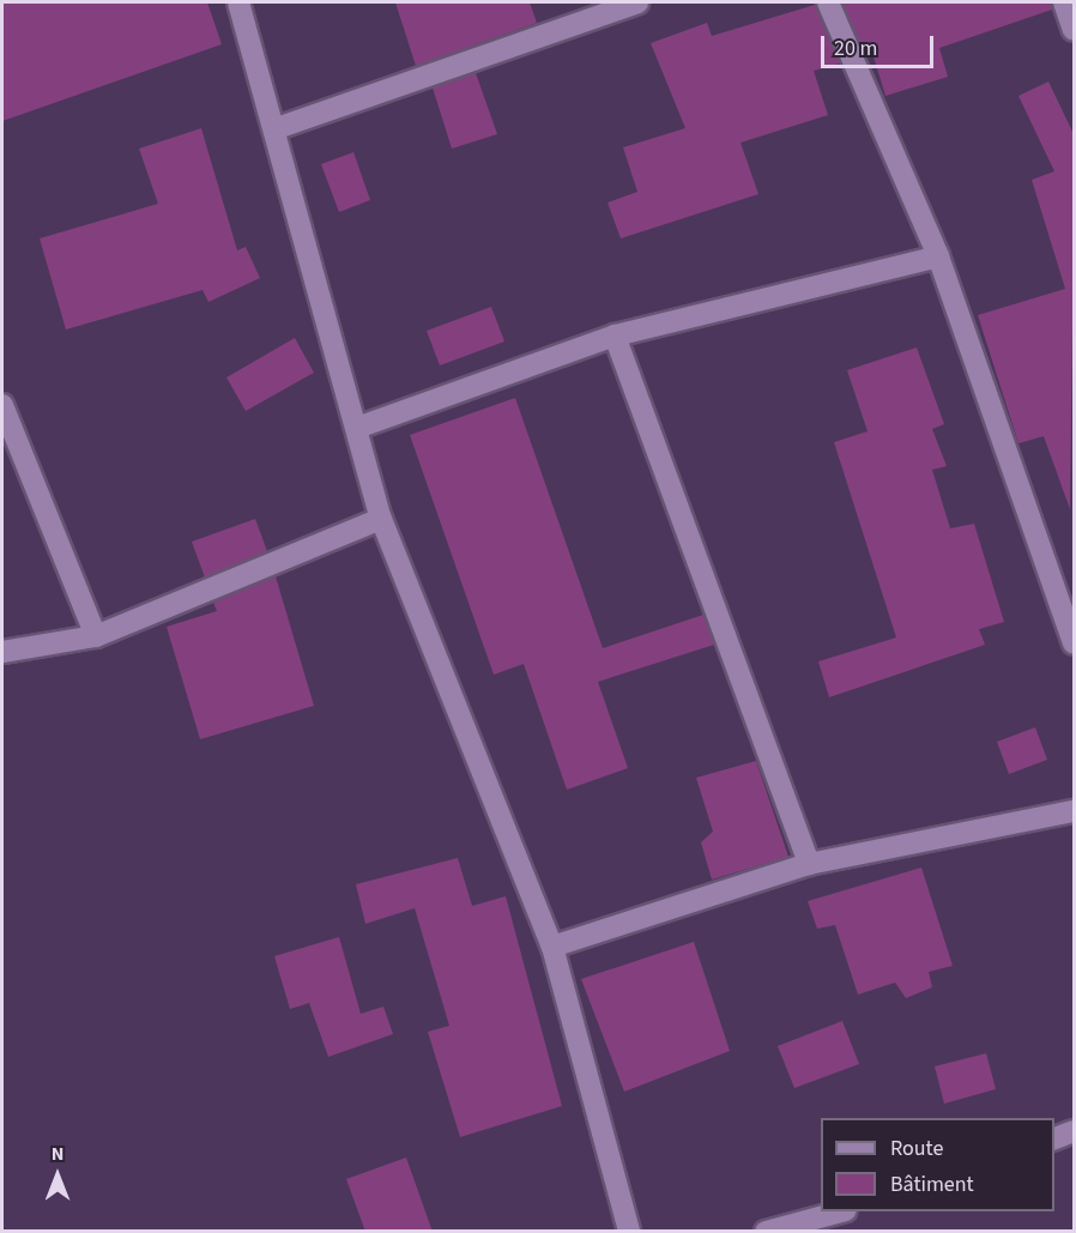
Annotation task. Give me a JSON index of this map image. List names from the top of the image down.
{
  "legend": ["Route", "Bâtiment"],
  "scale_bar": "20 m",
  "north": "top"
}
